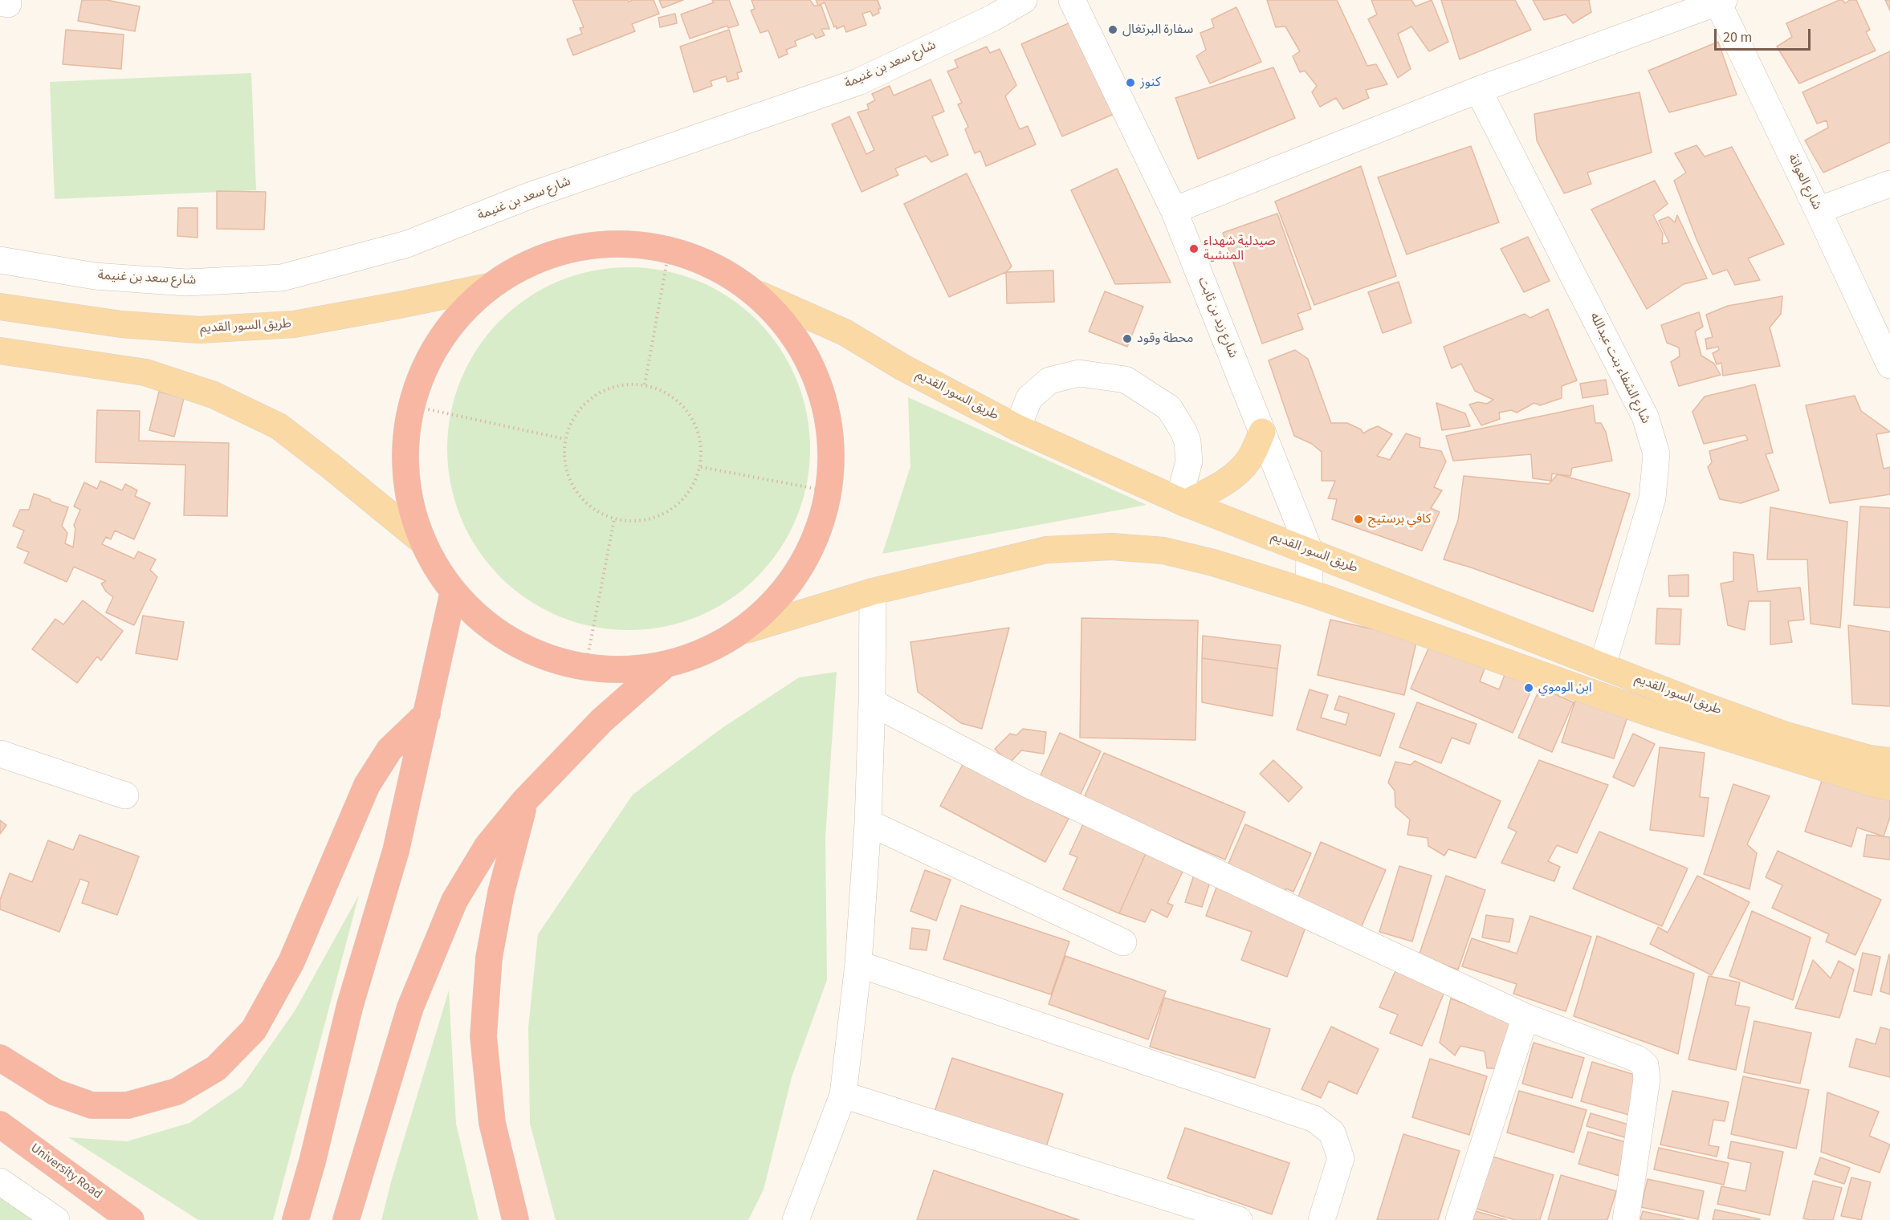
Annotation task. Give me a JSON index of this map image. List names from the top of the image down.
{
  "streets": {
    "highway": ["University Road"],
    "main road": ["طريق السور القديم"],
    "street": [
      "شارع سعد بن غنيمة",
      "شارع العواتة",
      "شارع زيد بن ثابت",
      "شارع الشفاء بنت عبدالله"
    ]
  },
  "crossings": [
    ["شارع زيد بن ثابت", "طريق السور القديم"],
    ["طريق السور القديم", "شارع الشفاء بنت عبدالله"]
  ],
  "places": [
    "سفارة البرتغال",
    "كنوز",
    "صيدلية شهداء المنشية",
    "محطة وقود",
    "كافي برستيج",
    "ابن الوموي"
  ],
  "scale_bar": "20 m"
}
